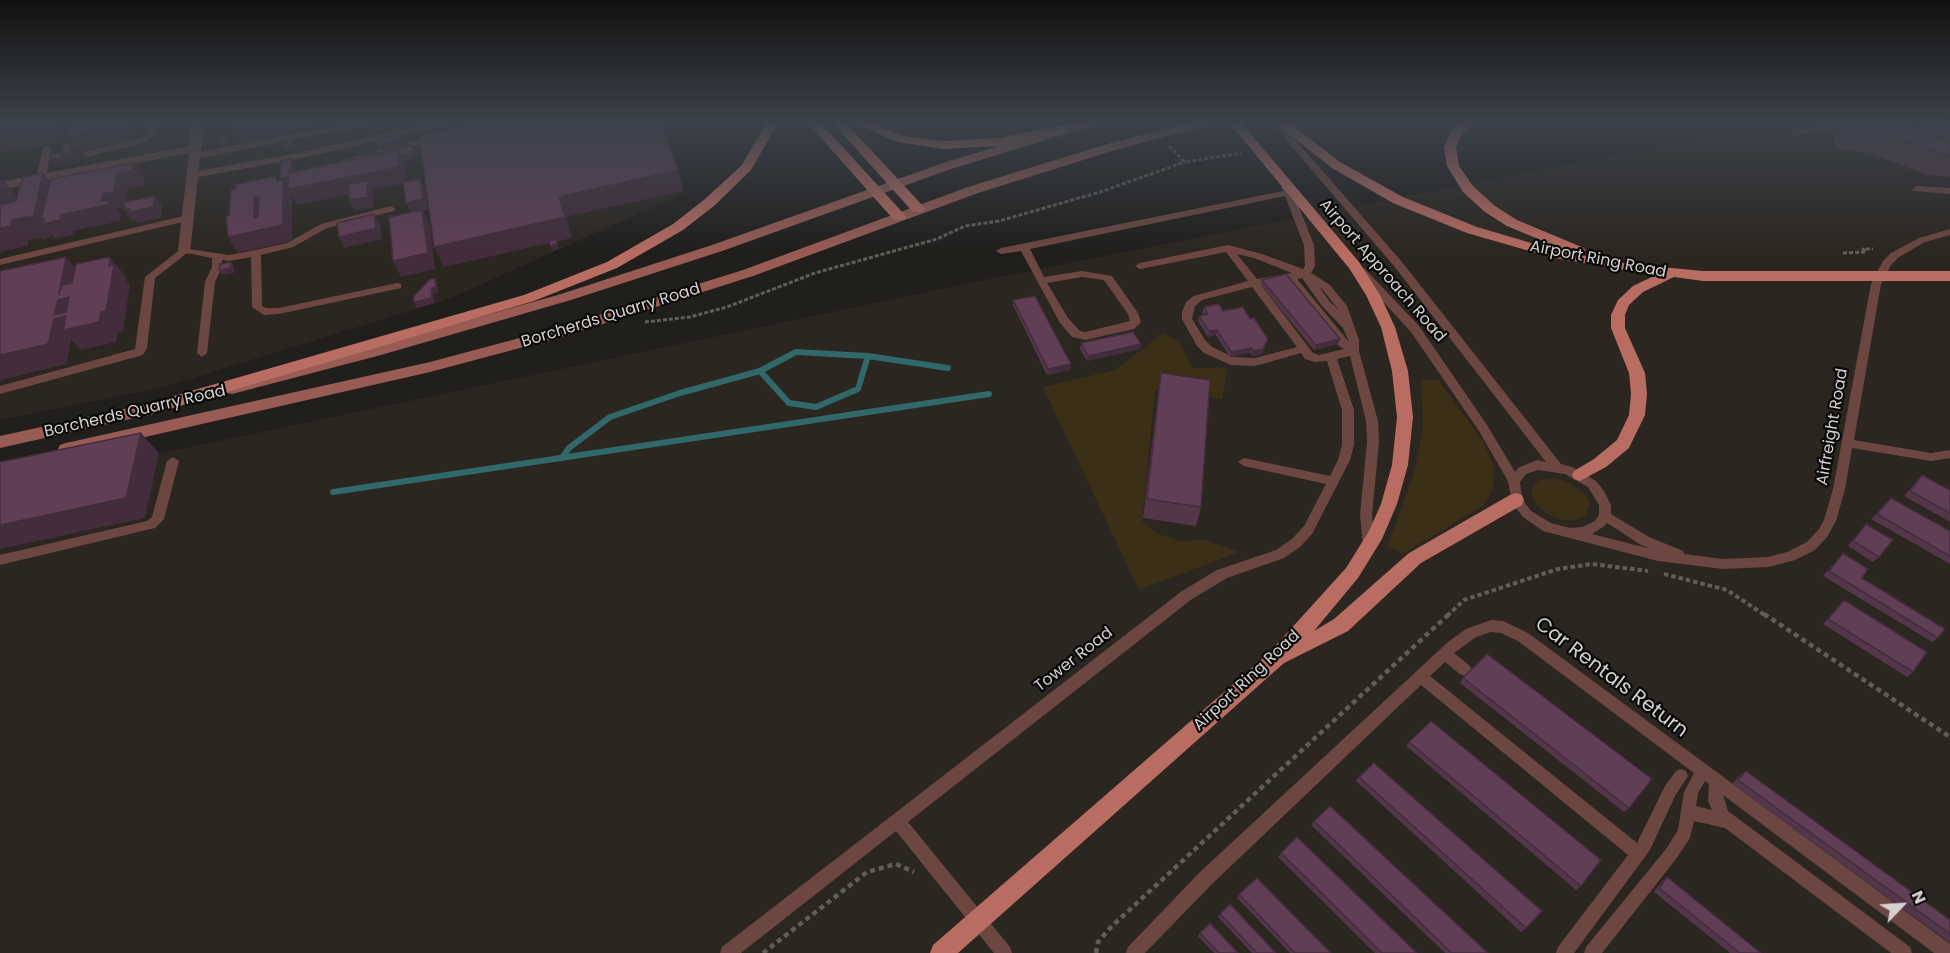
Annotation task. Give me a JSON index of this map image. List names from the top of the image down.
{
  "streets": {
    "main road": ["Airport Ring Road", "Airport Approach Road", "Borcherds Quarry Road"],
    "lane": ["Airfreight Road", "Tower Road", "Car Rentals Return"]
  },
  "crossings": [
    ["Airport Ring Road", "Airport Approach Road"],
    ["Airport Approach Road", "Airfreight Road"]
  ],
  "north": "top right"
}
